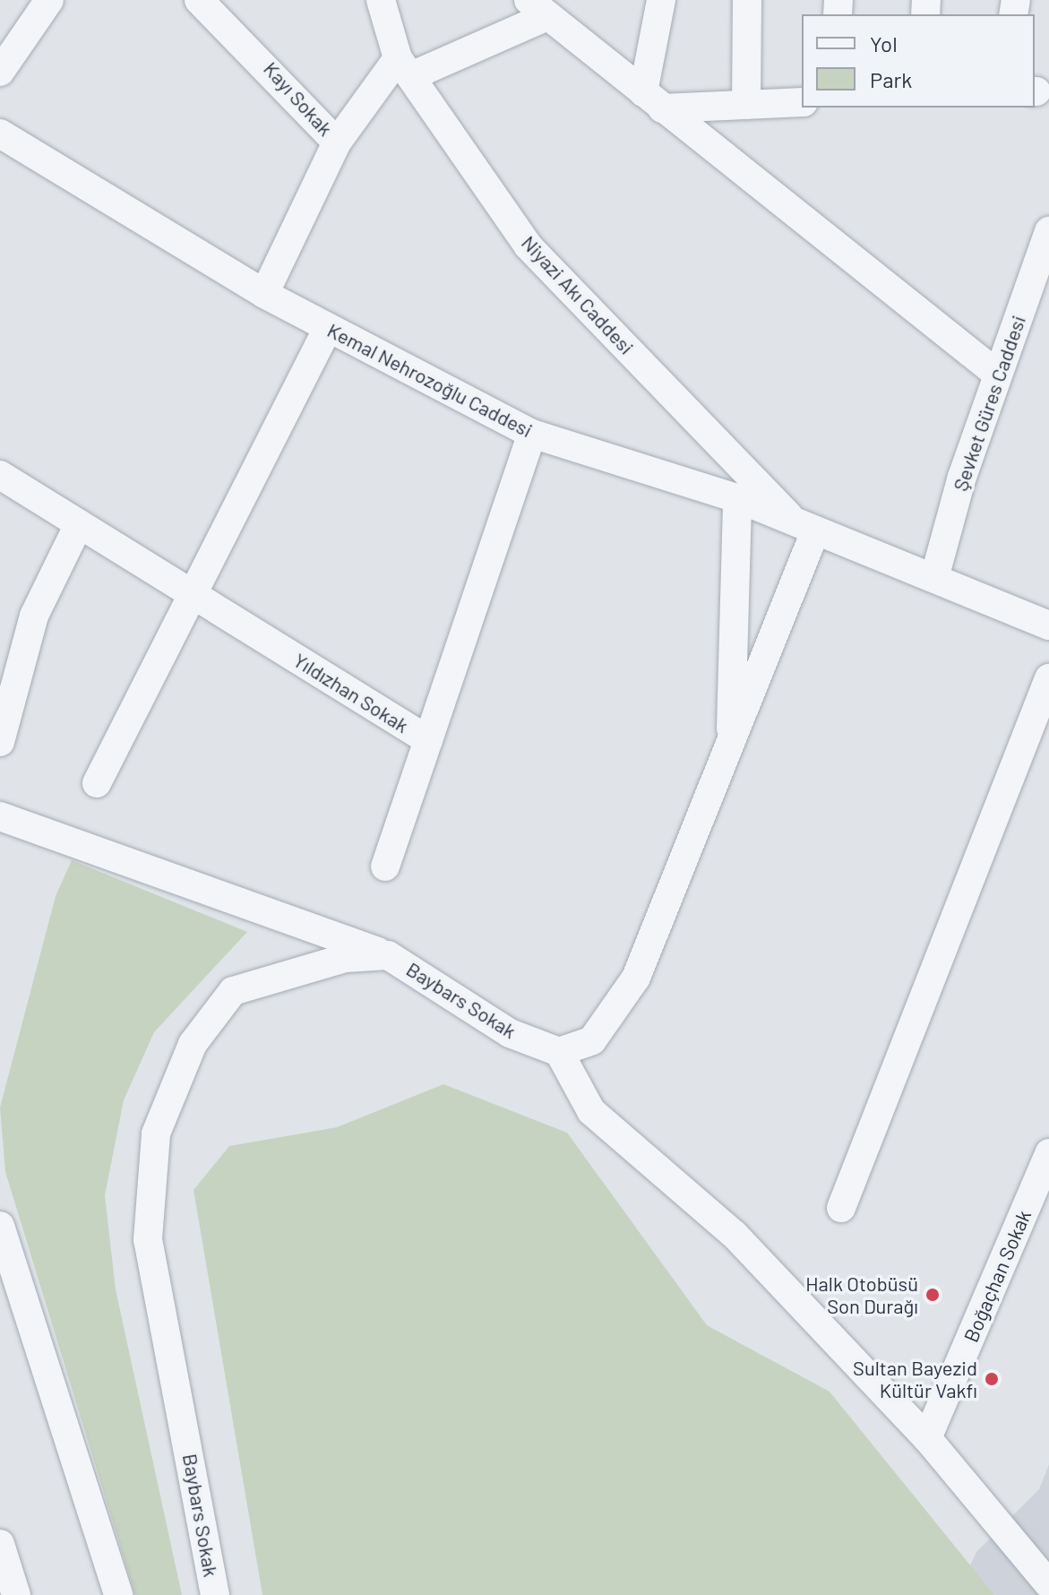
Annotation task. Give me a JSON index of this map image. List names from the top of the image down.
{
  "streets": {
    "street": [
      "Kayı Sokak",
      "Niyazi Akı Caddesi",
      "Kemal Nehrozoğlu Caddesi",
      "Şevket Güres Caddesi",
      "Yıldızhan Sokak",
      "Baybars Sokak",
      "Boğaçhan Sokak"
    ]
  },
  "crossings": [
    ["Kayı Sokak", "Kemal Nehrozoğlu Caddesi"],
    ["Niyazi Akı Caddesi", "Kemal Nehrozoğlu Caddesi"],
    ["Kemal Nehrozoğlu Caddesi", "Şevket Güres Caddesi"],
    ["Kemal Nehrozoğlu Caddesi", "Yıldızhan Sokak"]
  ],
  "places": ["Halk Otobüsü Son Durağı", "Sultan Bayezid Kültür Vakfı"],
  "legend": ["Yol", "Park"]
}
